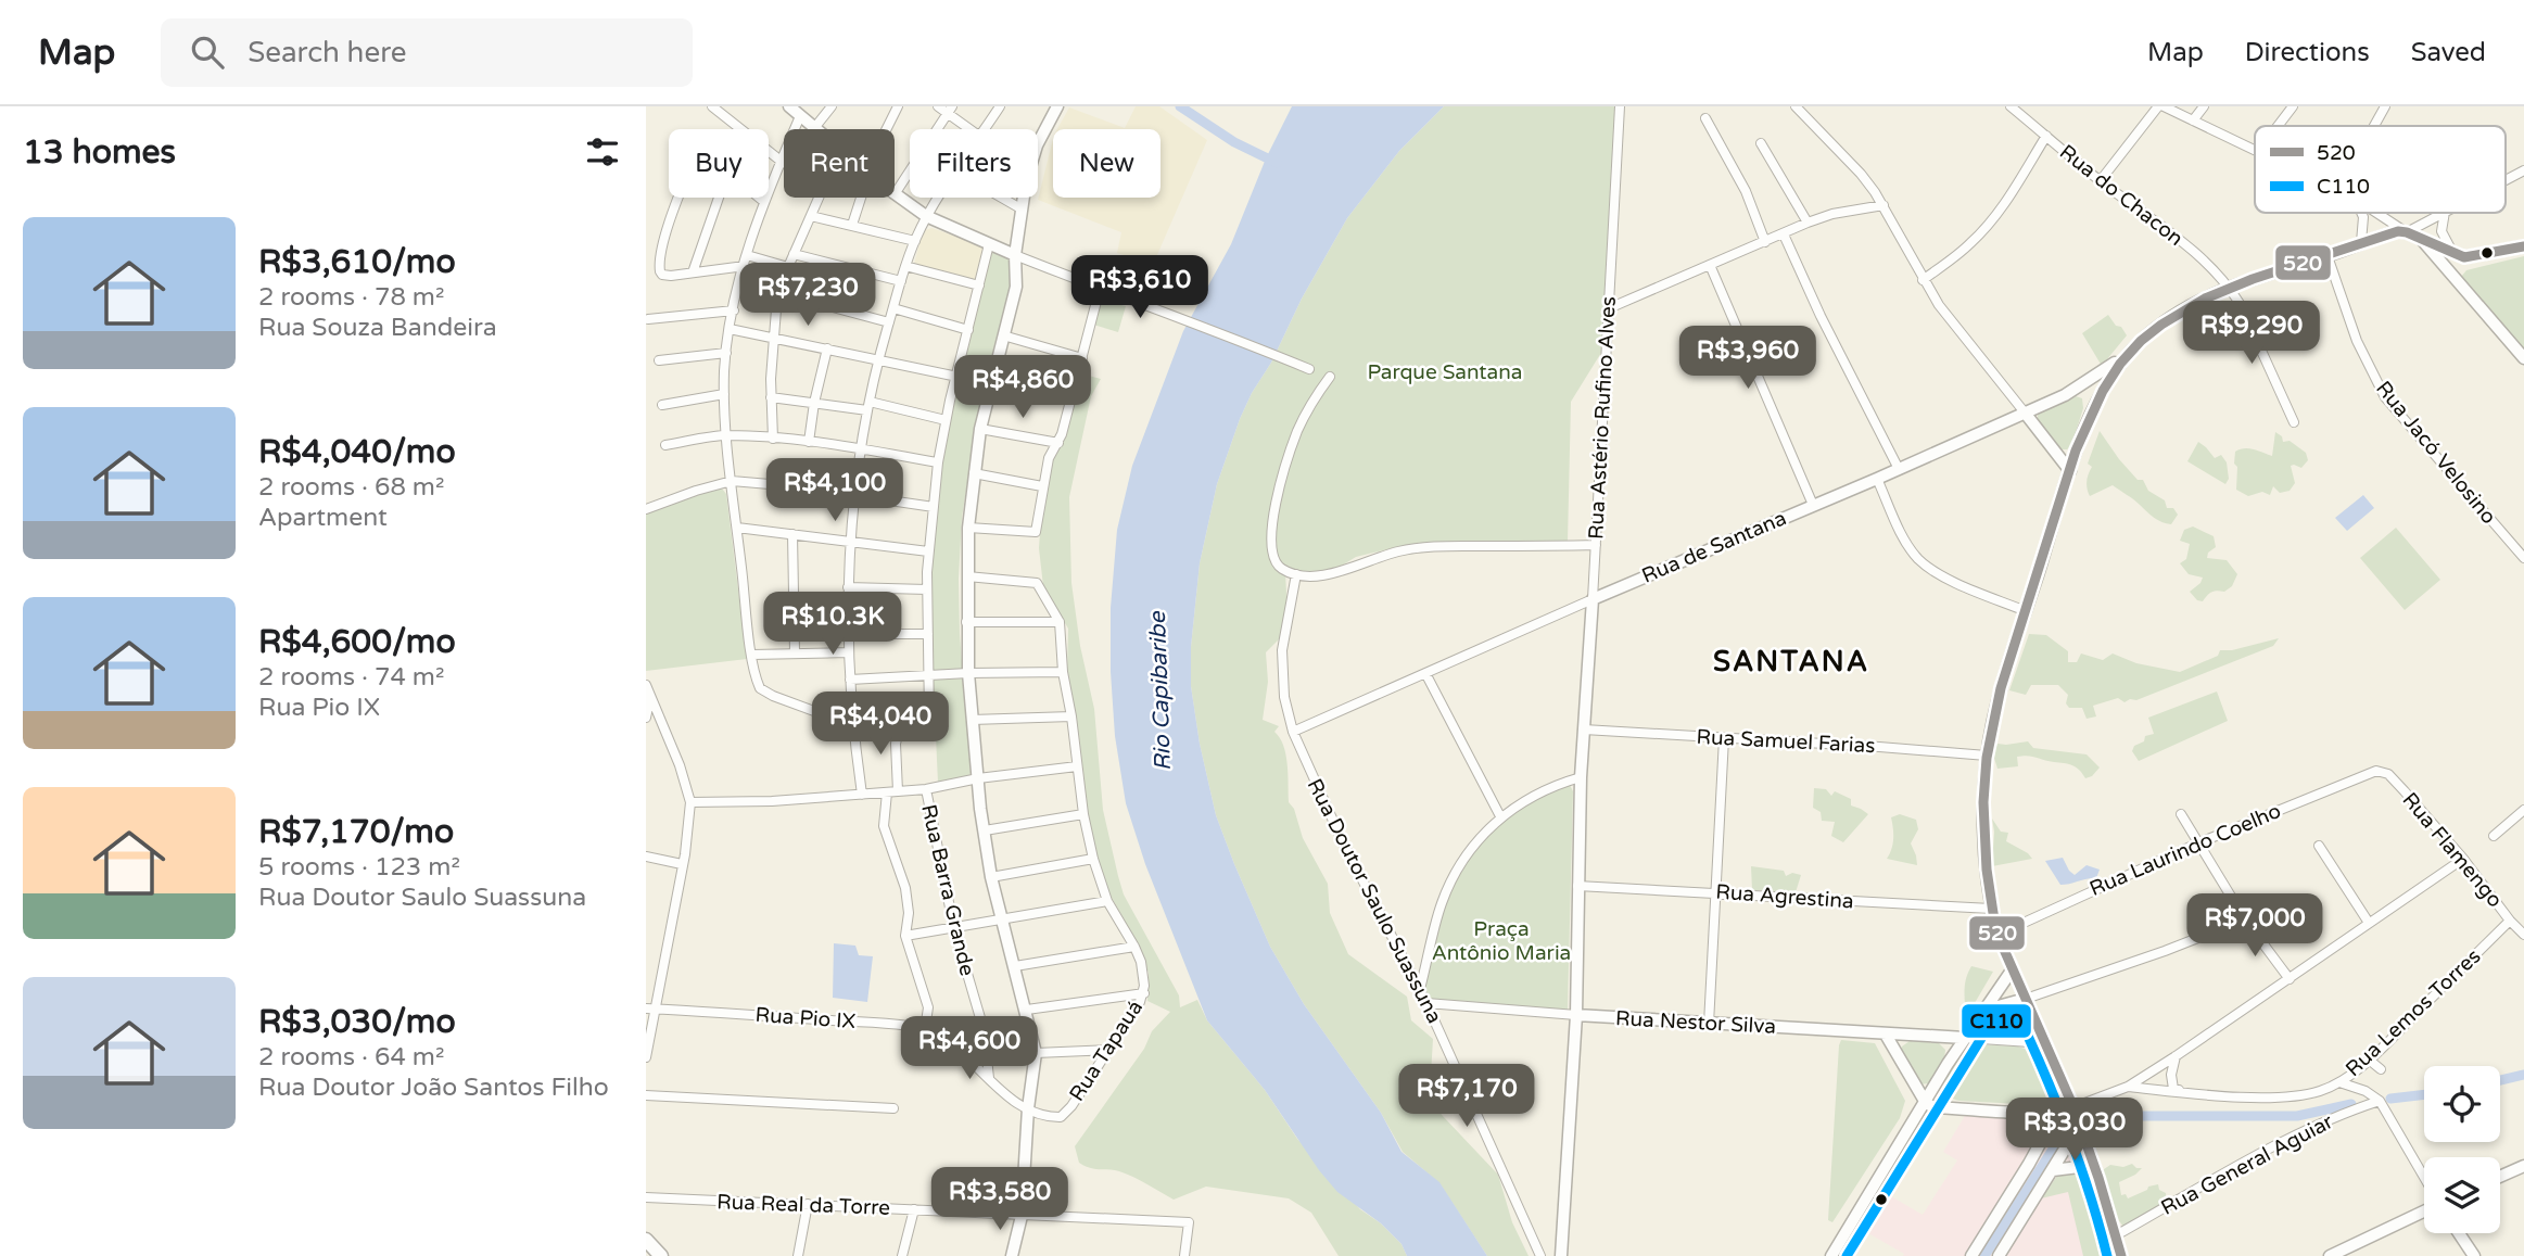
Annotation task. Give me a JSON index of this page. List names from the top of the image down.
{
  "streets": {
    "street": [
      "Rua do Chacon",
      "Rua Astério Rufino Alves",
      "Rua Jacó Velosino",
      "Rua de Santana",
      "Rua Samuel Farias",
      "Rua Laurindo Coelho",
      "Rua Flamengo",
      "Rua Barra Grande",
      "Rua Agrestina",
      "Rua Doutor Saulo Suassuna",
      "Rua Lemos Torres",
      "Rua Pio IX",
      "Rua Nestor Silva",
      "Rua Tapauá",
      "Rua General Aguiar",
      "Rua Real da Torre"
    ]
  },
  "crossings": [
    ["Rua Astério Rufino Alves", "Rua de Santana"],
    ["Rua Astério Rufino Alves", "Rua Samuel Farias"],
    ["Rua Astério Rufino Alves", "Rua Agrestina"],
    ["Rua Astério Rufino Alves", "Rua Nestor Silva"],
    ["Rua de Santana", "Rua Doutor Saulo Suassuna"],
    ["Rua Laurindo Coelho", "Rua Flamengo"],
    ["Rua Flamengo", "Rua Lemos Torres"],
    ["Rua Barra Grande", "Rua Pio IX"],
    ["Rua Doutor Saulo Suassuna", "Rua Nestor Silva"],
    ["Rua Pio IX", "Rua Tapauá"]
  ],
  "districts": ["SANTANA"],
  "water": ["Rio Capibaribe"],
  "parks": ["Parque Santana", "Praça Antônio Maria"],
  "lines": ["transit line 520", "transit line C110"],
  "legend": ["520", "C110"],
  "page": {
    "header": "Map",
    "search": "Search here",
    "nav": ["Map", "Directions", "Saved"],
    "heading": "13 homes",
    "chip": [
      "Buy",
      "Rent",
      "Filters",
      "New"
    ],
    "list": [
      {
        "name": "R$3,610/mo",
        "note": "2 rooms · 78 m² · Rua Souza Bandeira"
      },
      {
        "name": "R$4,040/mo",
        "note": "2 rooms · 68 m² · Apartment"
      },
      {
        "name": "R$4,600/mo",
        "note": "2 rooms · 74 m² · Rua Pio IX"
      },
      {
        "name": "R$7,170/mo",
        "note": "5 rooms · 123 m² · Rua Doutor Saulo Suassuna"
      },
      {
        "name": "R$3,030/mo",
        "note": "2 rooms · 64 m² · Rua Doutor João Santos Filho"
      }
    ],
    "price": [
      "R$3,610",
      "R$7,230",
      "R$9,290",
      "R$3,960",
      "R$4,860",
      "R$4,100",
      "R$10.3K",
      "R$4,040",
      "R$7,000",
      "R$4,600",
      "R$7,170",
      "R$3,030",
      "R$3,580"
    ]
  }
}
